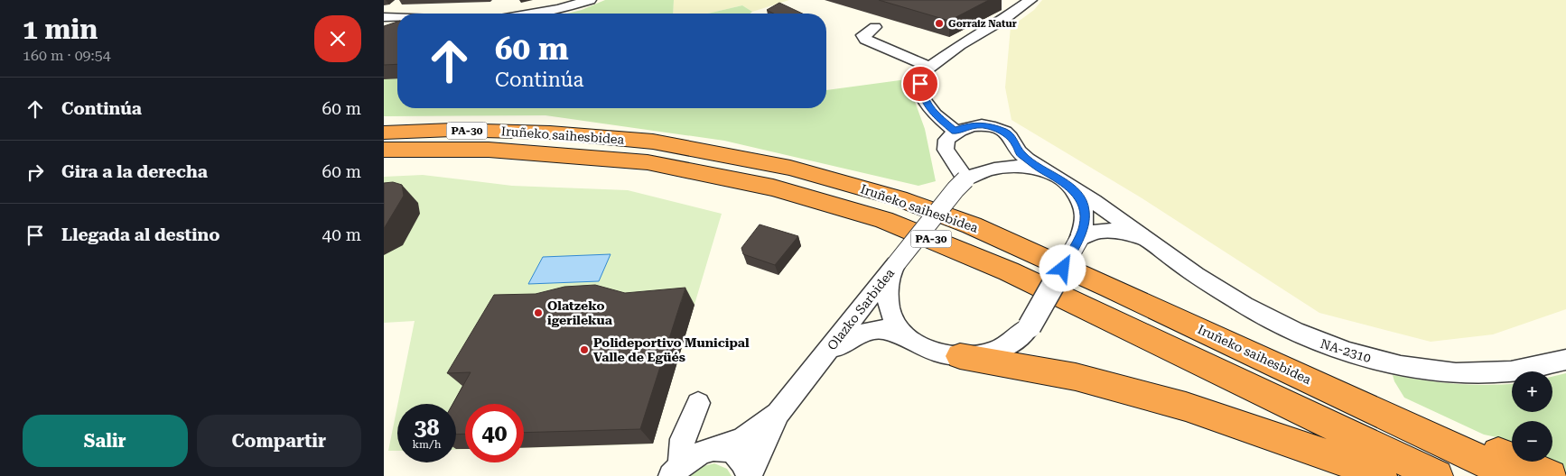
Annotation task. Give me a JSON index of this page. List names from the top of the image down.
{
  "streets": {
    "highway": ["PA-30", "Iruñeko saihesbidea"],
    "street": ["Olazko Sarbidea", "NA-2310"]
  },
  "places": ["Gorraiz Natur", "Olatzeko igerilekua", "Polideportivo Municipal Valle de Egüés"],
  "page": {
    "heading": ["1 min", "160 m · 09:54"],
    "turn": ["60 m", "Continúa"],
    "list": [
      {
        "name": "Continúa",
        "value": "60 m"
      },
      {
        "name": "Gira a la derecha",
        "value": "60 m"
      },
      {
        "name": "Llegada al destino",
        "value": "40 m"
      }
    ],
    "map_buttons": ["+", "−"],
    "speed": "38 km/h",
    "limit": "40",
    "buttons": ["Salir", "Compartir"]
  }
}
